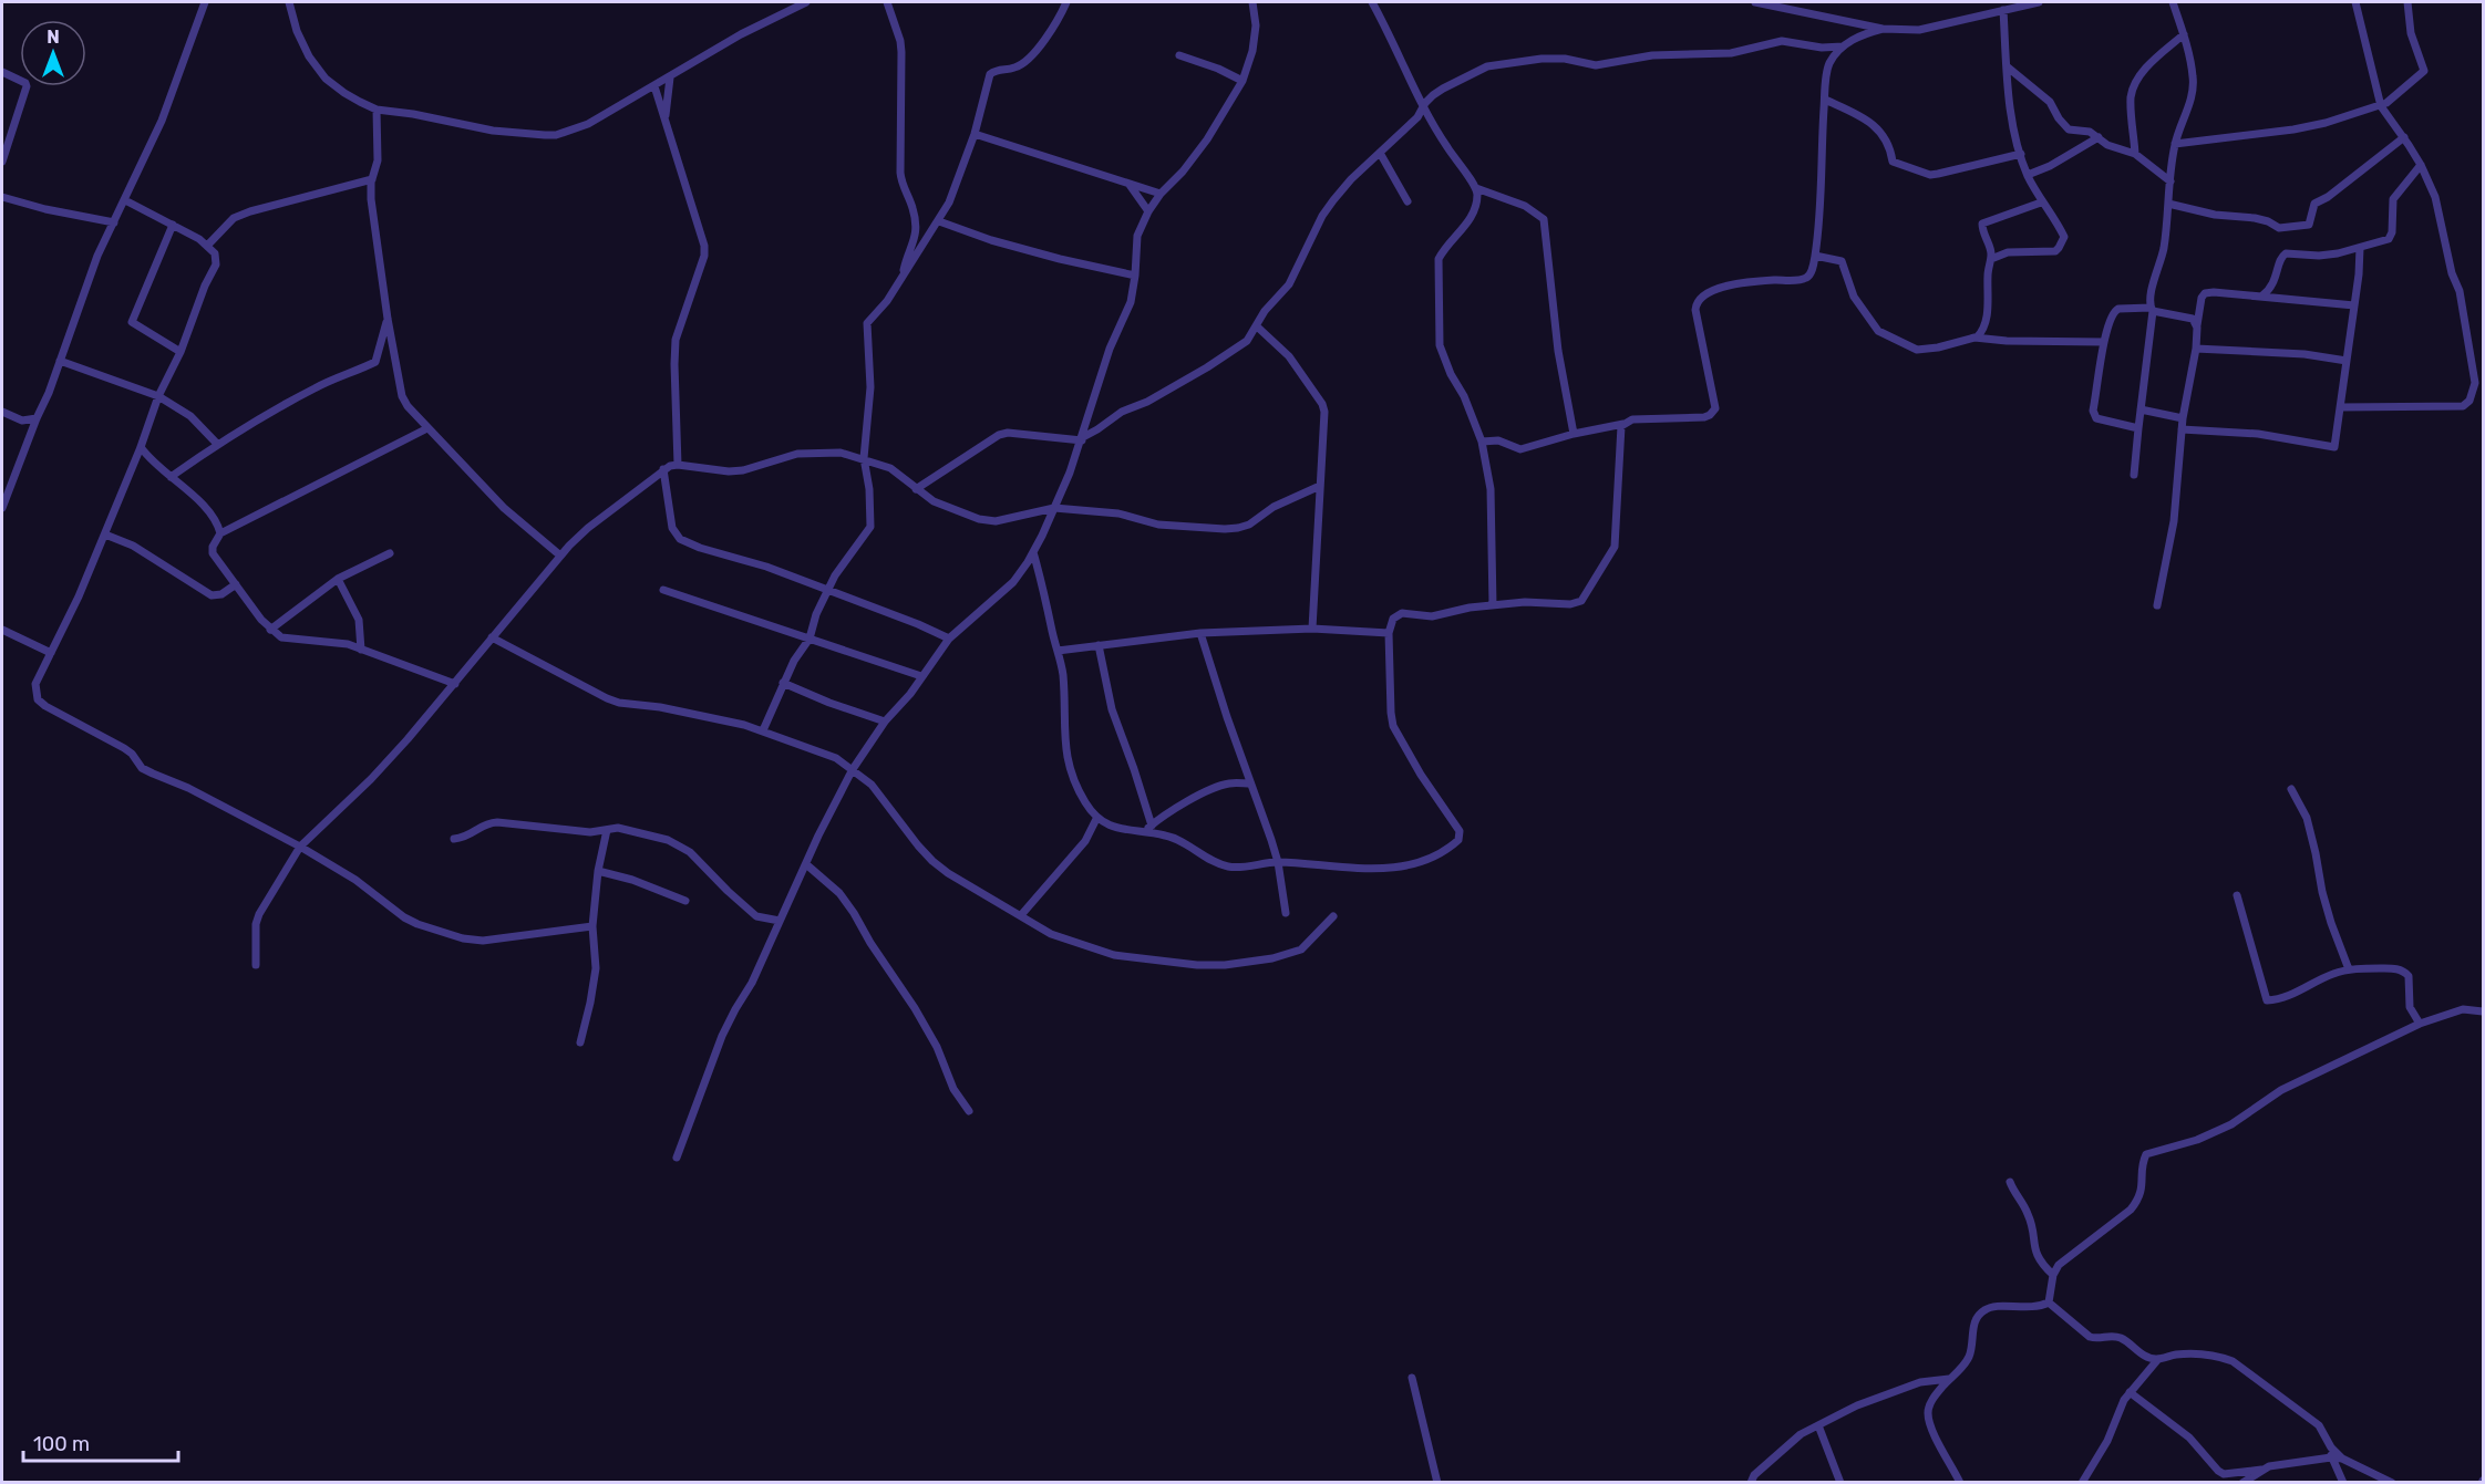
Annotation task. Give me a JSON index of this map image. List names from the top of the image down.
{
  "scale_bar": "100 m",
  "north": "top"
}
